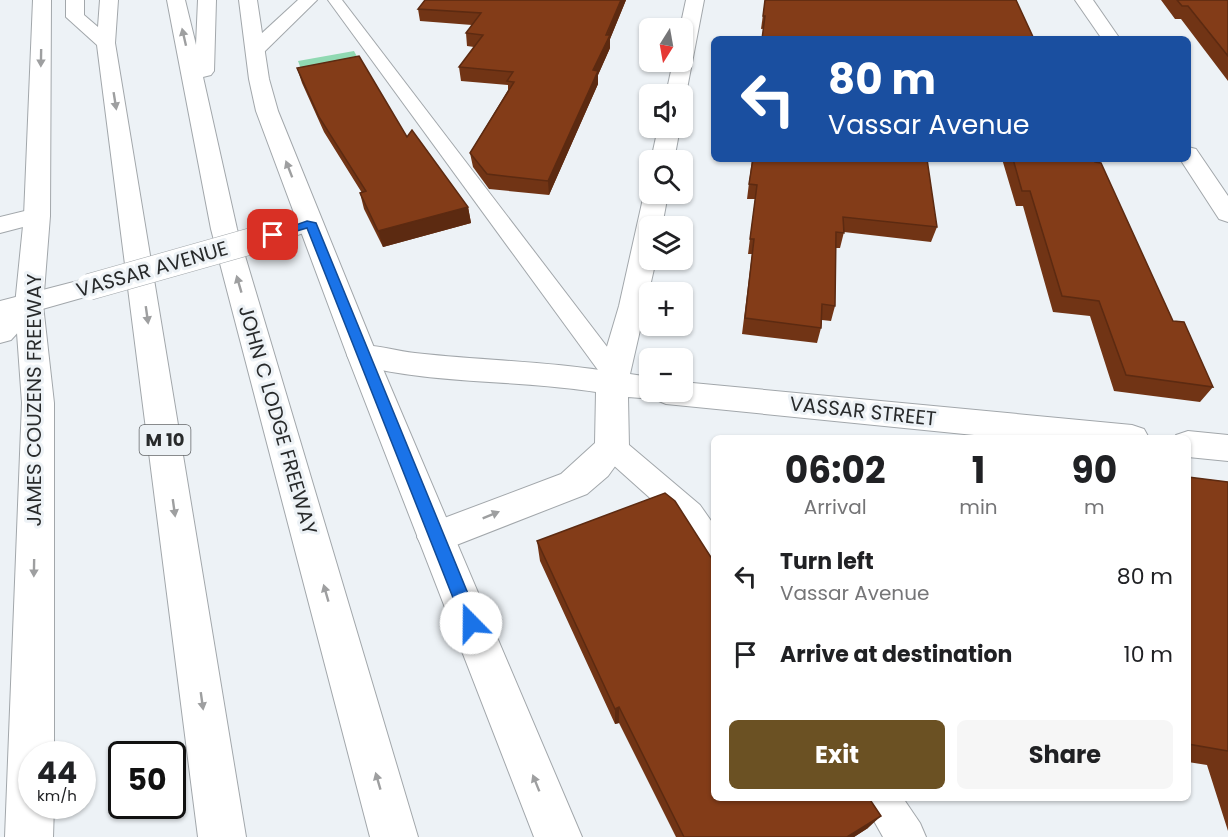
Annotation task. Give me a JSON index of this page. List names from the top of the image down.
{
  "streets": {
    "main road": [
      "VASSAR AVENUE",
      "JAMES COUZENS FREEWAY",
      "VASSAR STREET",
      "JOHN C LODGE FREEWAY",
      "M 10"
    ]
  },
  "crossings": [
    ["VASSAR AVENUE", "JAMES COUZENS FREEWAY"]
  ],
  "north": "bottom",
  "page": {
    "map_buttons": ["+", "−"],
    "turn": ["80 m", "Vassar Avenue"],
    "eta": [
      "06:02",
      "Arrival",
      "1",
      "min",
      "90",
      "m"
    ],
    "list": [
      {
        "name": "Turn left",
        "note": "Vassar Avenue",
        "value": "80 m"
      },
      {
        "name": "Arrive at destination",
        "value": "10 m"
      }
    ],
    "buttons": ["Exit", "Share"],
    "speed": "44 km/h",
    "limit": "50"
  }
}
